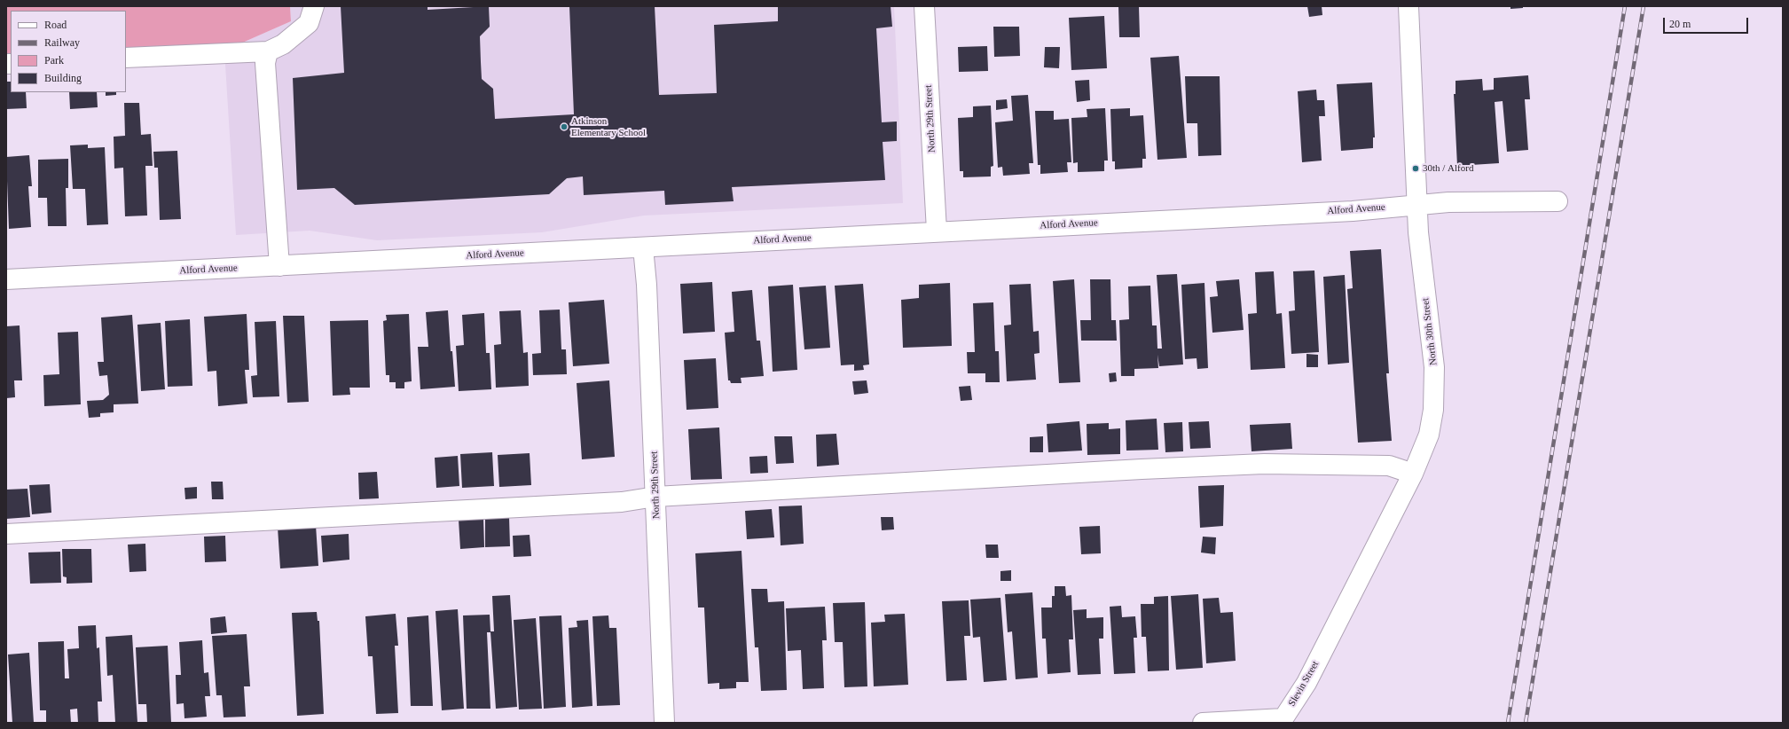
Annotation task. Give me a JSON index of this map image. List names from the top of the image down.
{
  "streets": {
    "street": [
      "North 29th Street",
      "Alford Avenue",
      "North 30th Street",
      "Slevin Street"
    ]
  },
  "crossings": [
    ["North 29th Street", "Alford Avenue"],
    ["Alford Avenue", "North 30th Street"],
    ["North 30th Street", "Slevin Street"]
  ],
  "places": ["Atkinson Elementary School", "30th / Alford"],
  "legend": [
    "Road",
    "Railway",
    "Park",
    "Building"
  ],
  "scale_bar": "20 m"
}
